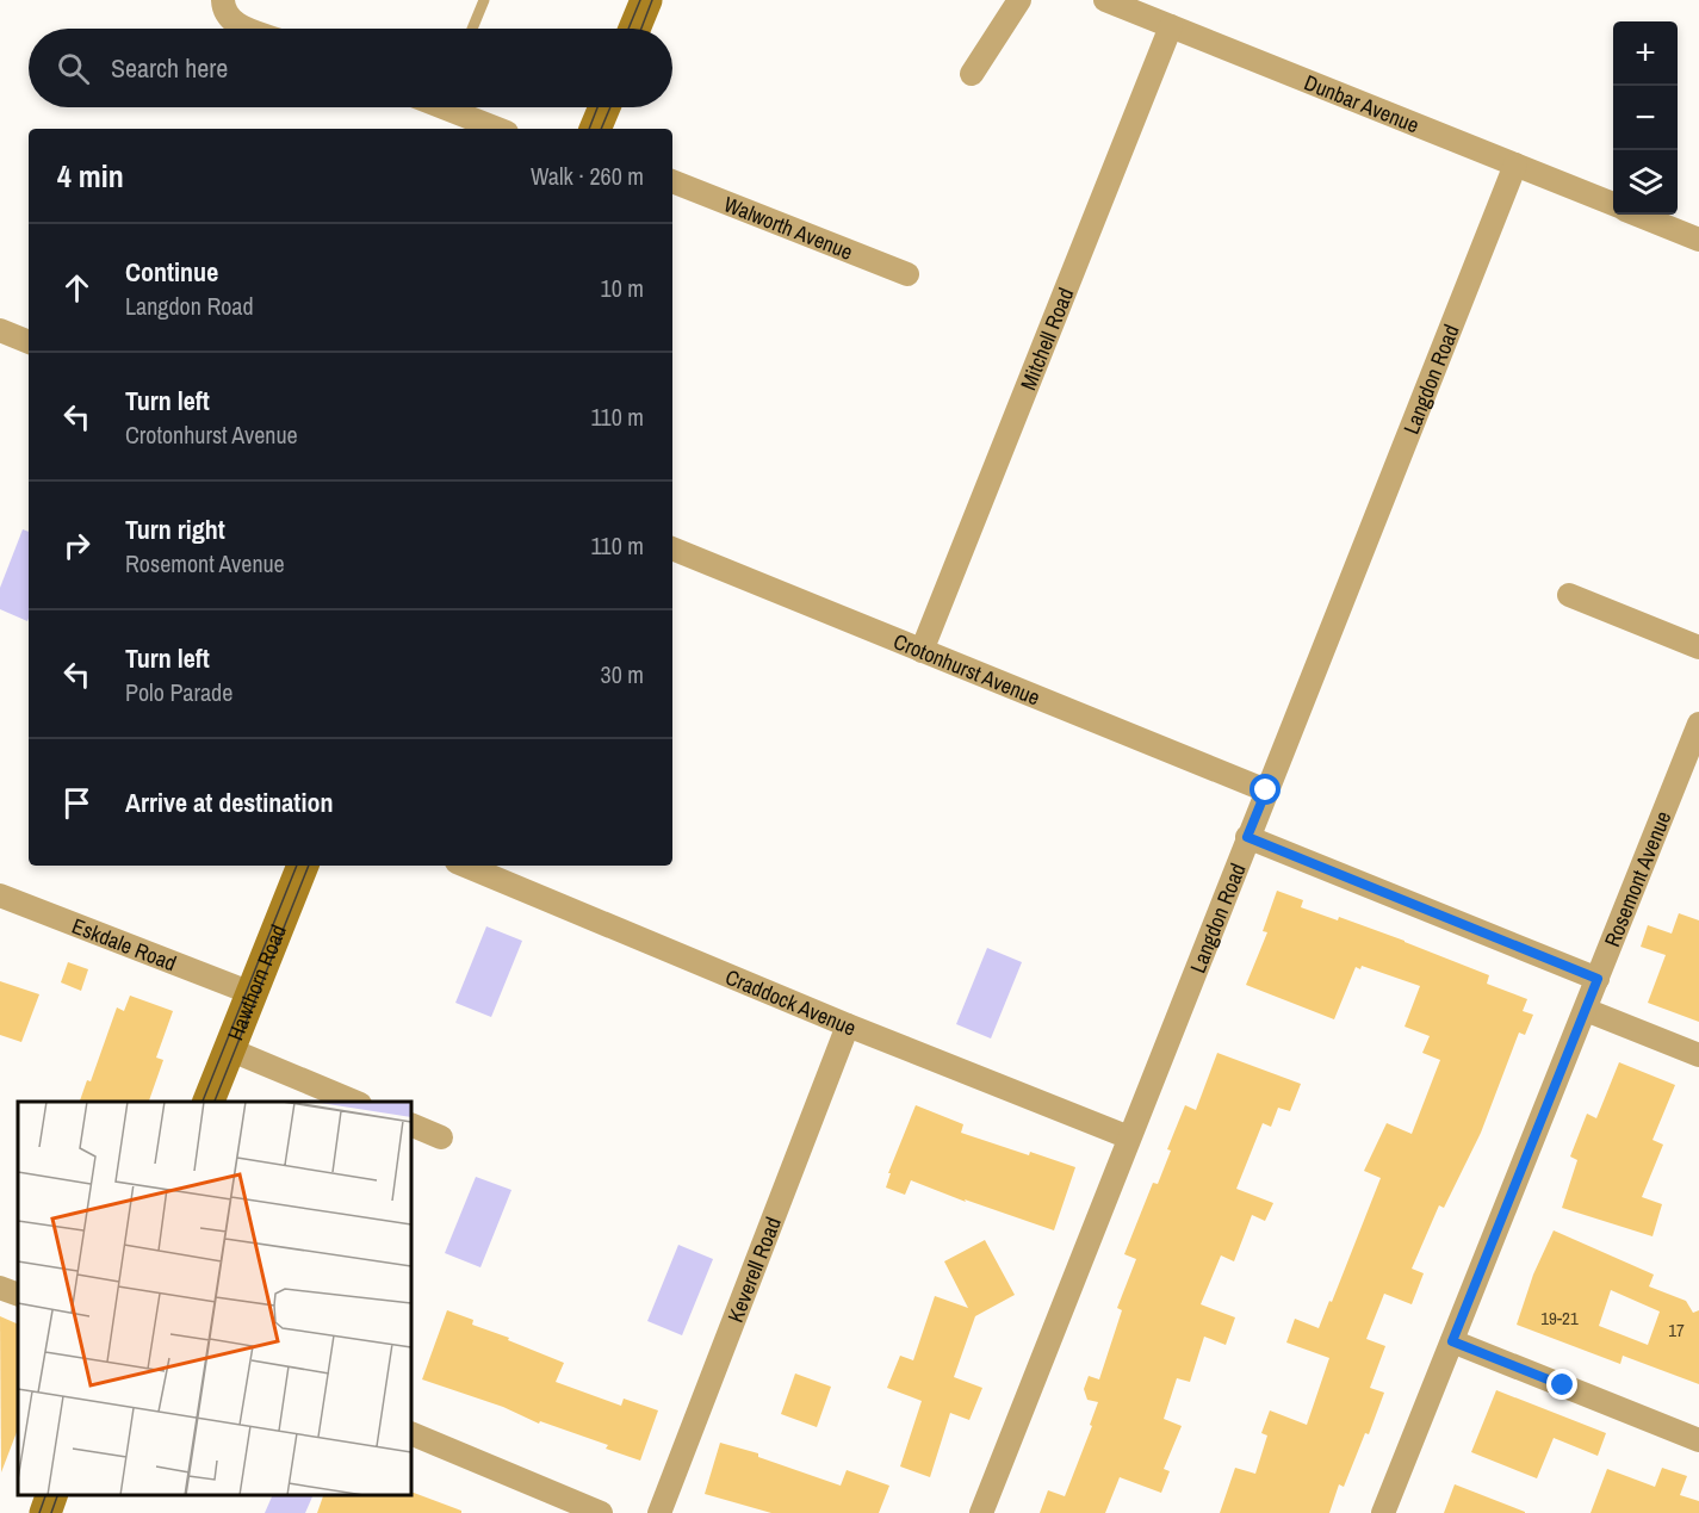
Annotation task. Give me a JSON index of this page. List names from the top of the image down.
{
  "streets": {
    "main road": ["Hawthorn Road"],
    "street": [
      "Dunbar Avenue",
      "Walworth Avenue",
      "Mitchell Road",
      "Langdon Road",
      "Crotonhurst Avenue",
      "Rosemont Avenue",
      "Eskdale Road",
      "Craddock Avenue",
      "Keverell Road"
    ]
  },
  "crossings": [
    ["Dunbar Avenue", "Mitchell Road"],
    ["Dunbar Avenue", "Langdon Road"],
    ["Mitchell Road", "Crotonhurst Avenue"],
    ["Langdon Road", "Crotonhurst Avenue"],
    ["Langdon Road", "Craddock Avenue"],
    ["Eskdale Road", "Hawthorn Road"],
    ["Craddock Avenue", "Keverell Road"]
  ],
  "house_numbers": ["19-21", "17"],
  "page": {
    "map_buttons": ["+", "−"],
    "search": "Search here",
    "heading": ["4 min", "Walk · 260 m"],
    "list": [
      ["Continue", "Langdon Road", "10 m"],
      ["Turn left", "Crotonhurst Avenue", "110 m"],
      ["Turn right", "Rosemont Avenue", "110 m"],
      ["Turn left", "Polo Parade", "30 m"],
      "Arrive at destination"
    ]
  }
}
